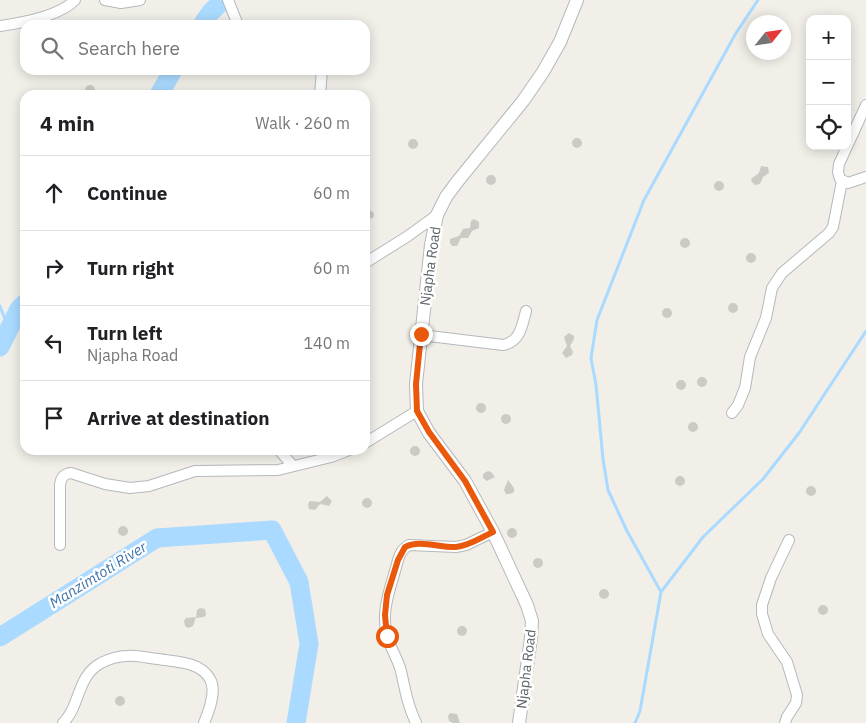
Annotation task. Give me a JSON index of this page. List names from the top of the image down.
{
  "streets": {
    "street": ["Njapha Road"]
  },
  "water": ["Manzimtoti River"],
  "north": "top right",
  "page": {
    "map_buttons": ["+", "−"],
    "search": "Search here",
    "heading": ["4 min", "Walk · 260 m"],
    "list": [
      ["Continue", "60 m"],
      ["Turn right", "60 m"],
      ["Turn left", "Njapha Road", "140 m"],
      "Arrive at destination"
    ]
  }
}
